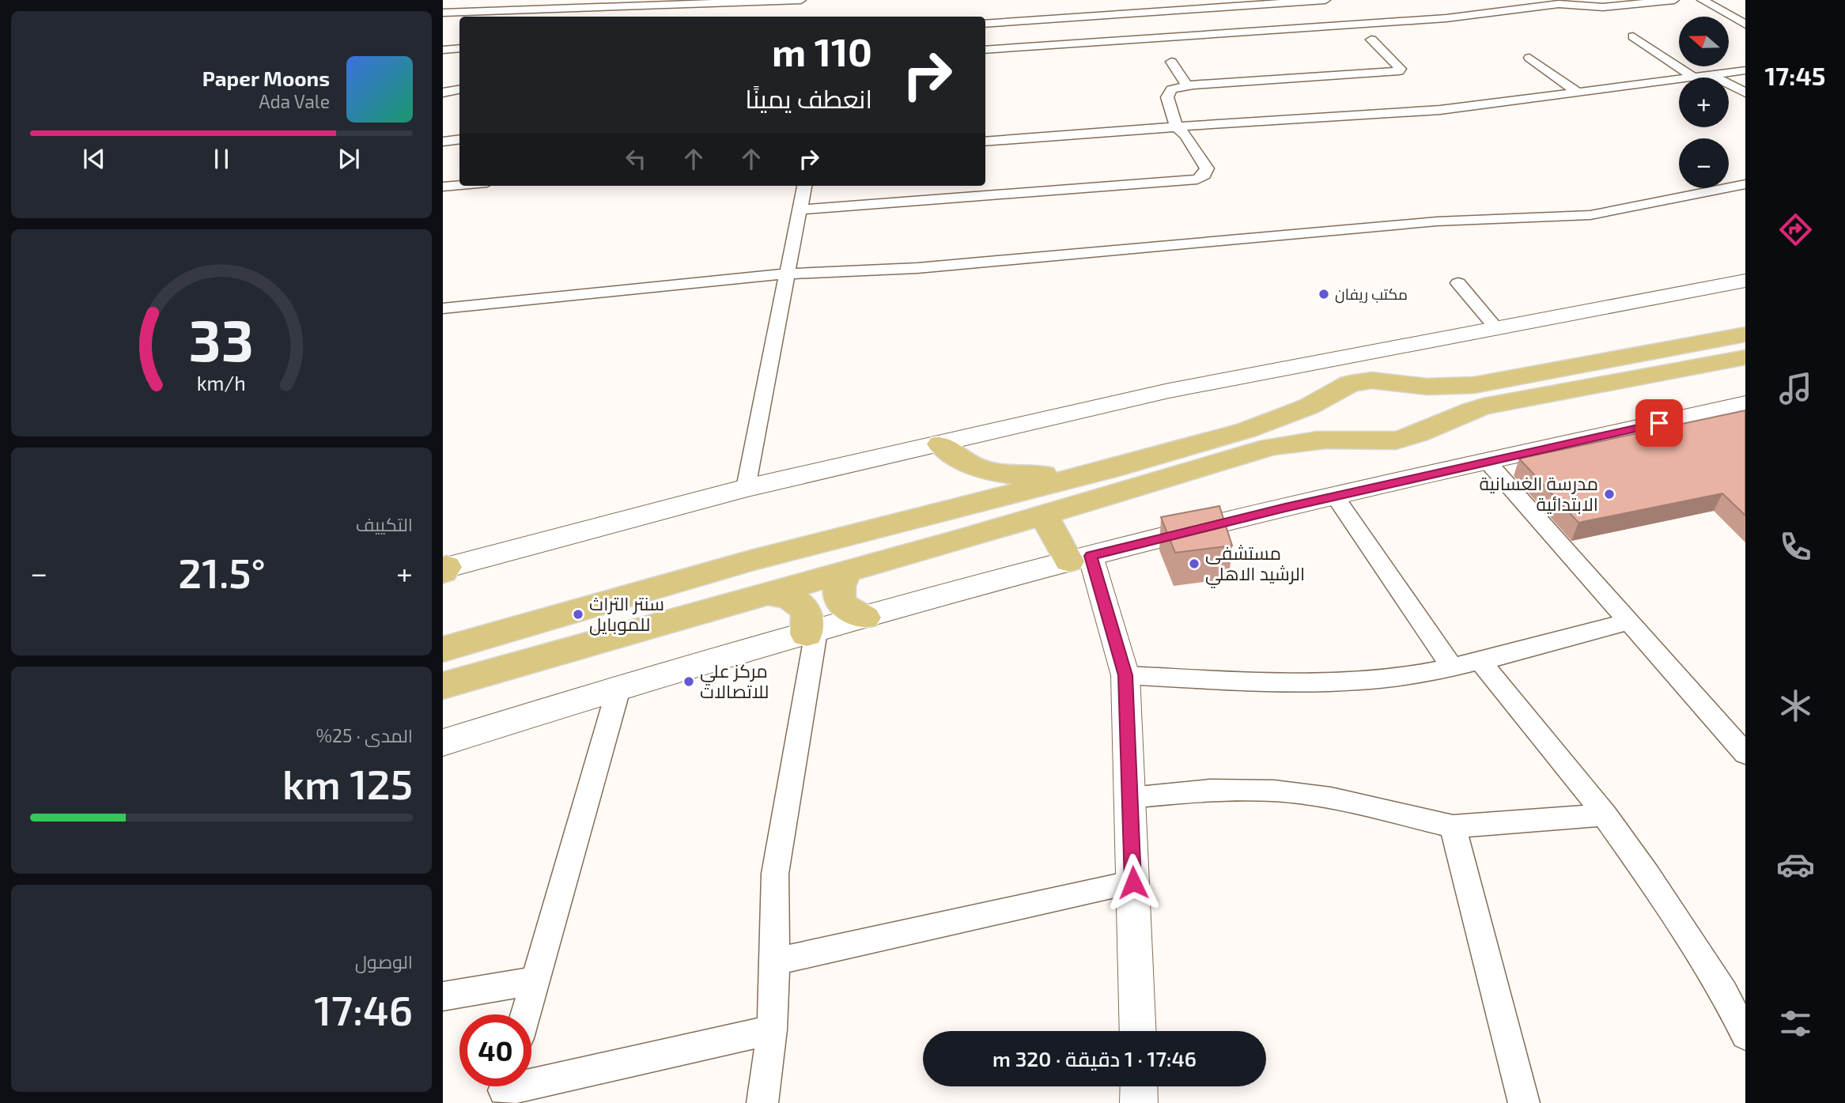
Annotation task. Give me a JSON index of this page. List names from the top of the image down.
{
  "places": [
    "مكتب ريفان",
    "مدرسة الغسانية الابتدائية",
    "مستشفى الرشيد الاهلي",
    "سنتر التراث للموبايل",
    "مركز علي للاتصالات"
  ],
  "north": "left",
  "page": {
    "tabs": "17:45",
    "map_buttons": ["+", "−"],
    "turn": ["110 m", "انعطف يمينًا"],
    "song": ["Paper Moons", "Ada Vale"],
    "tile": [
      "التكييف",
      ["المدى · 25%", "125 km"],
      ["الوصول", "17:46"]
    ],
    "heat": ["−", "21.5°", "+"],
    "limit": "40",
    "trip": "17:46 · 1 دقيقة · 320 m",
    "gauge": ["33", "km/h"]
  }
}
